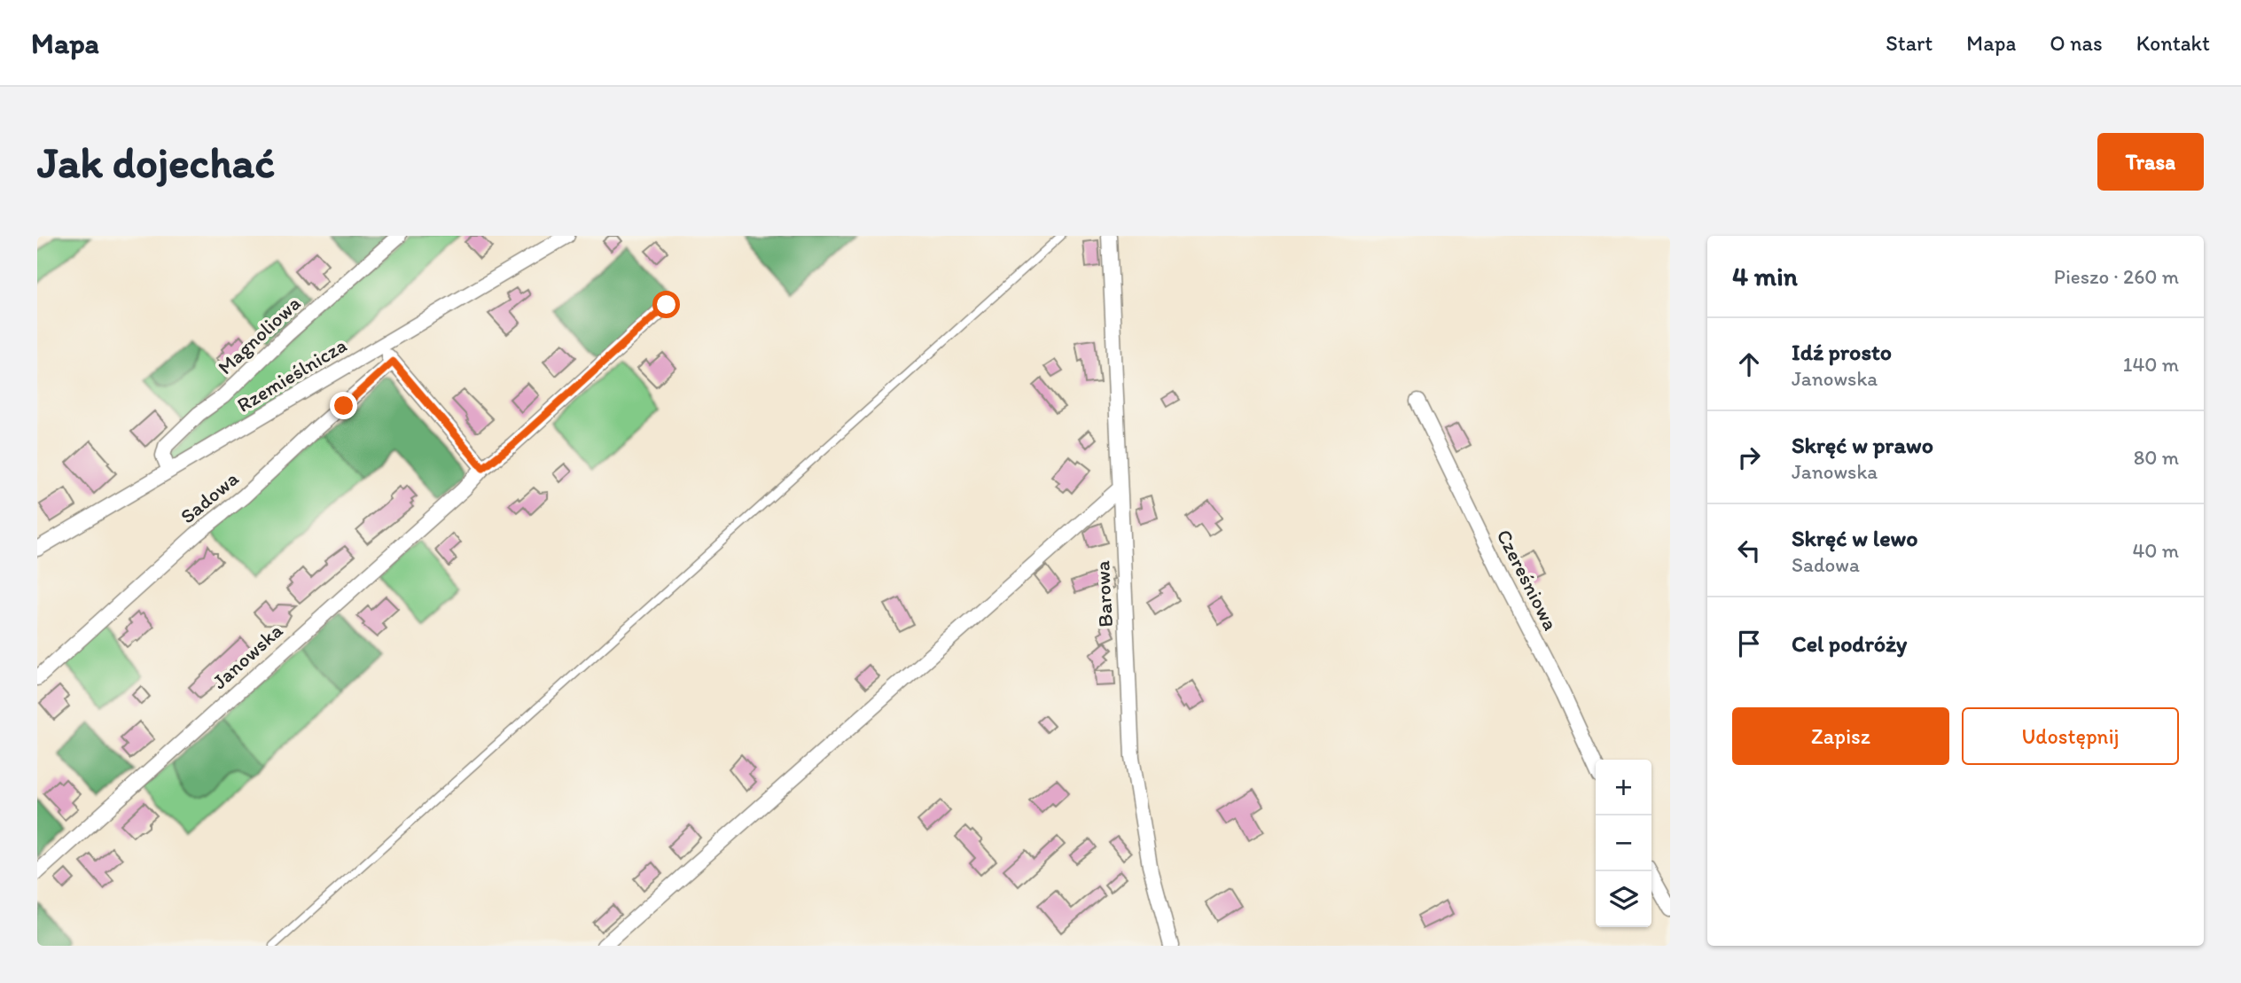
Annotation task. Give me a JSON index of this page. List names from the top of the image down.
{
  "streets": {
    "street": [
      "Magnoliowa",
      "Rzemieślnicza",
      "Sadowa",
      "Czereśniowa",
      "Barowa",
      "Janowska"
    ]
  },
  "crossings": [
    ["Magnoliowa", "Rzemieślnicza"]
  ],
  "page": {
    "header": "Mapa",
    "nav": [
      "Start",
      "Mapa",
      "O nas",
      "Kontakt"
    ],
    "buttons": [
      "Trasa",
      ["Zapisz", "Udostępnij"]
    ],
    "title": "Jak dojechać",
    "heading": ["4 min", "Pieszo · 260 m"],
    "list": [
      ["Idź prosto", "Janowska", "140 m"],
      ["Skręć w prawo", "Janowska", "80 m"],
      ["Skręć w lewo", "Sadowa", "40 m"],
      "Cel podróży"
    ],
    "map_buttons": ["+", "−"]
  }
}
